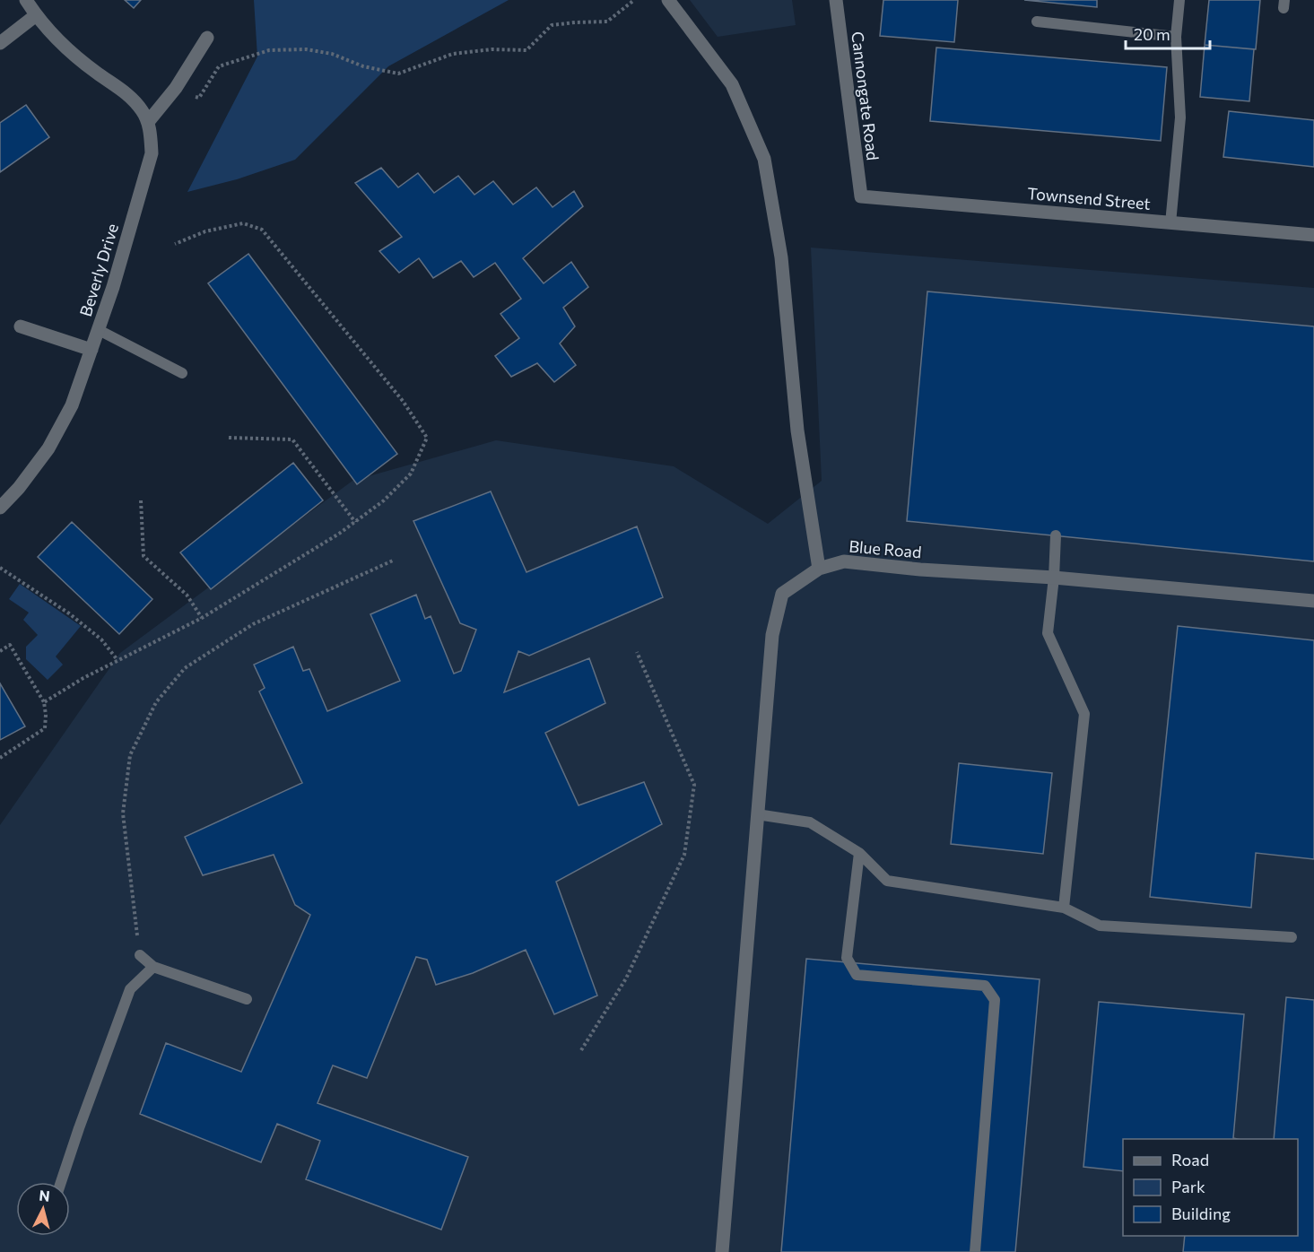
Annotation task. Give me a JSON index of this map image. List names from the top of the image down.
{
  "streets": {
    "street": [
      "Cannongate Road",
      "Townsend Street",
      "Beverly Drive",
      "Blue Road"
    ]
  },
  "crossings": [
    ["Cannongate Road", "Townsend Street"]
  ],
  "legend": ["Road", "Park", "Building"],
  "scale_bar": "20 m",
  "north": "top"
}
